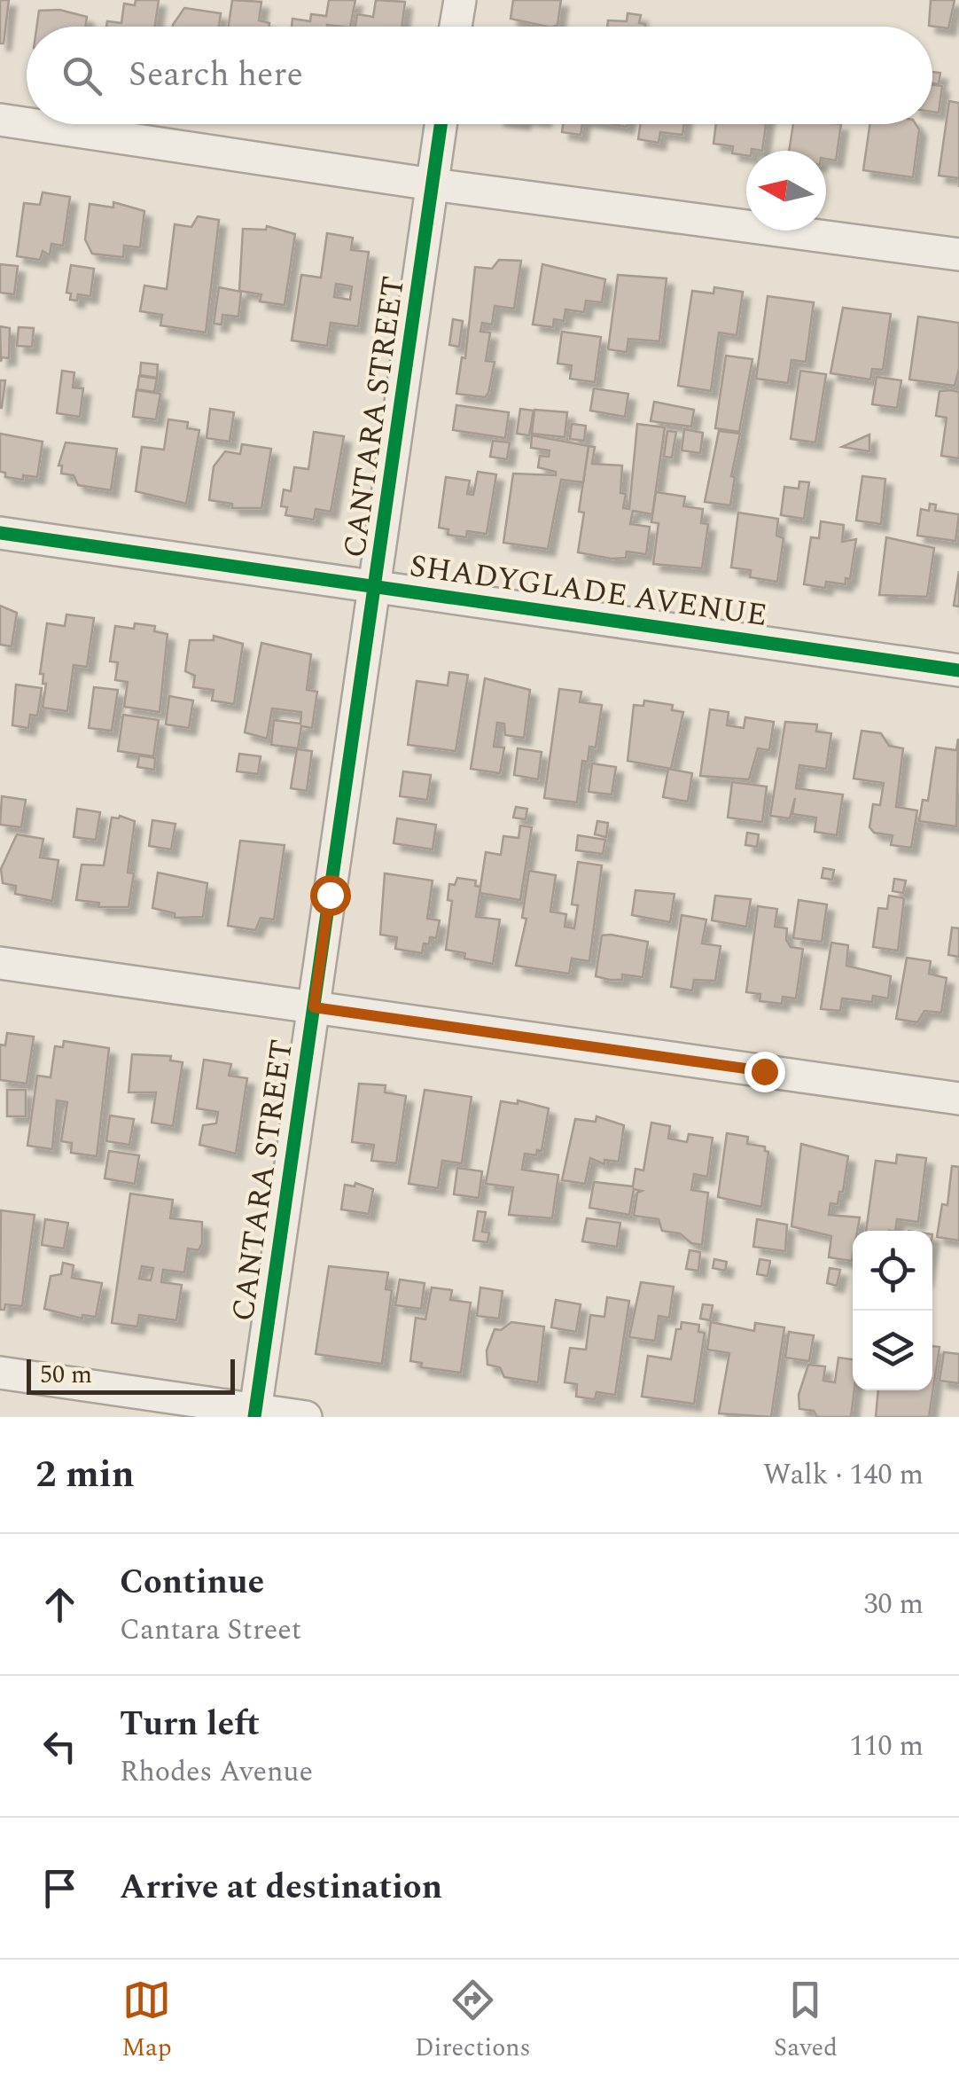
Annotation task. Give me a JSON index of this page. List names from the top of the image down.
{
  "streets": {
    "street": ["CANTARA STREET", "SHADYGLADE AVENUE"]
  },
  "crossings": [
    ["CANTARA STREET", "SHADYGLADE AVENUE"]
  ],
  "scale_bar": "50 m",
  "north": "left",
  "page": {
    "search": "Search here",
    "scale": "50 m",
    "heading": ["2 min", "Walk · 140 m"],
    "list": [
      ["Continue", "Cantara Street", "30 m"],
      ["Turn left", "Rhodes Avenue", "110 m"],
      "Arrive at destination"
    ],
    "nav": ["Map", "Directions", "Saved"]
  }
}
